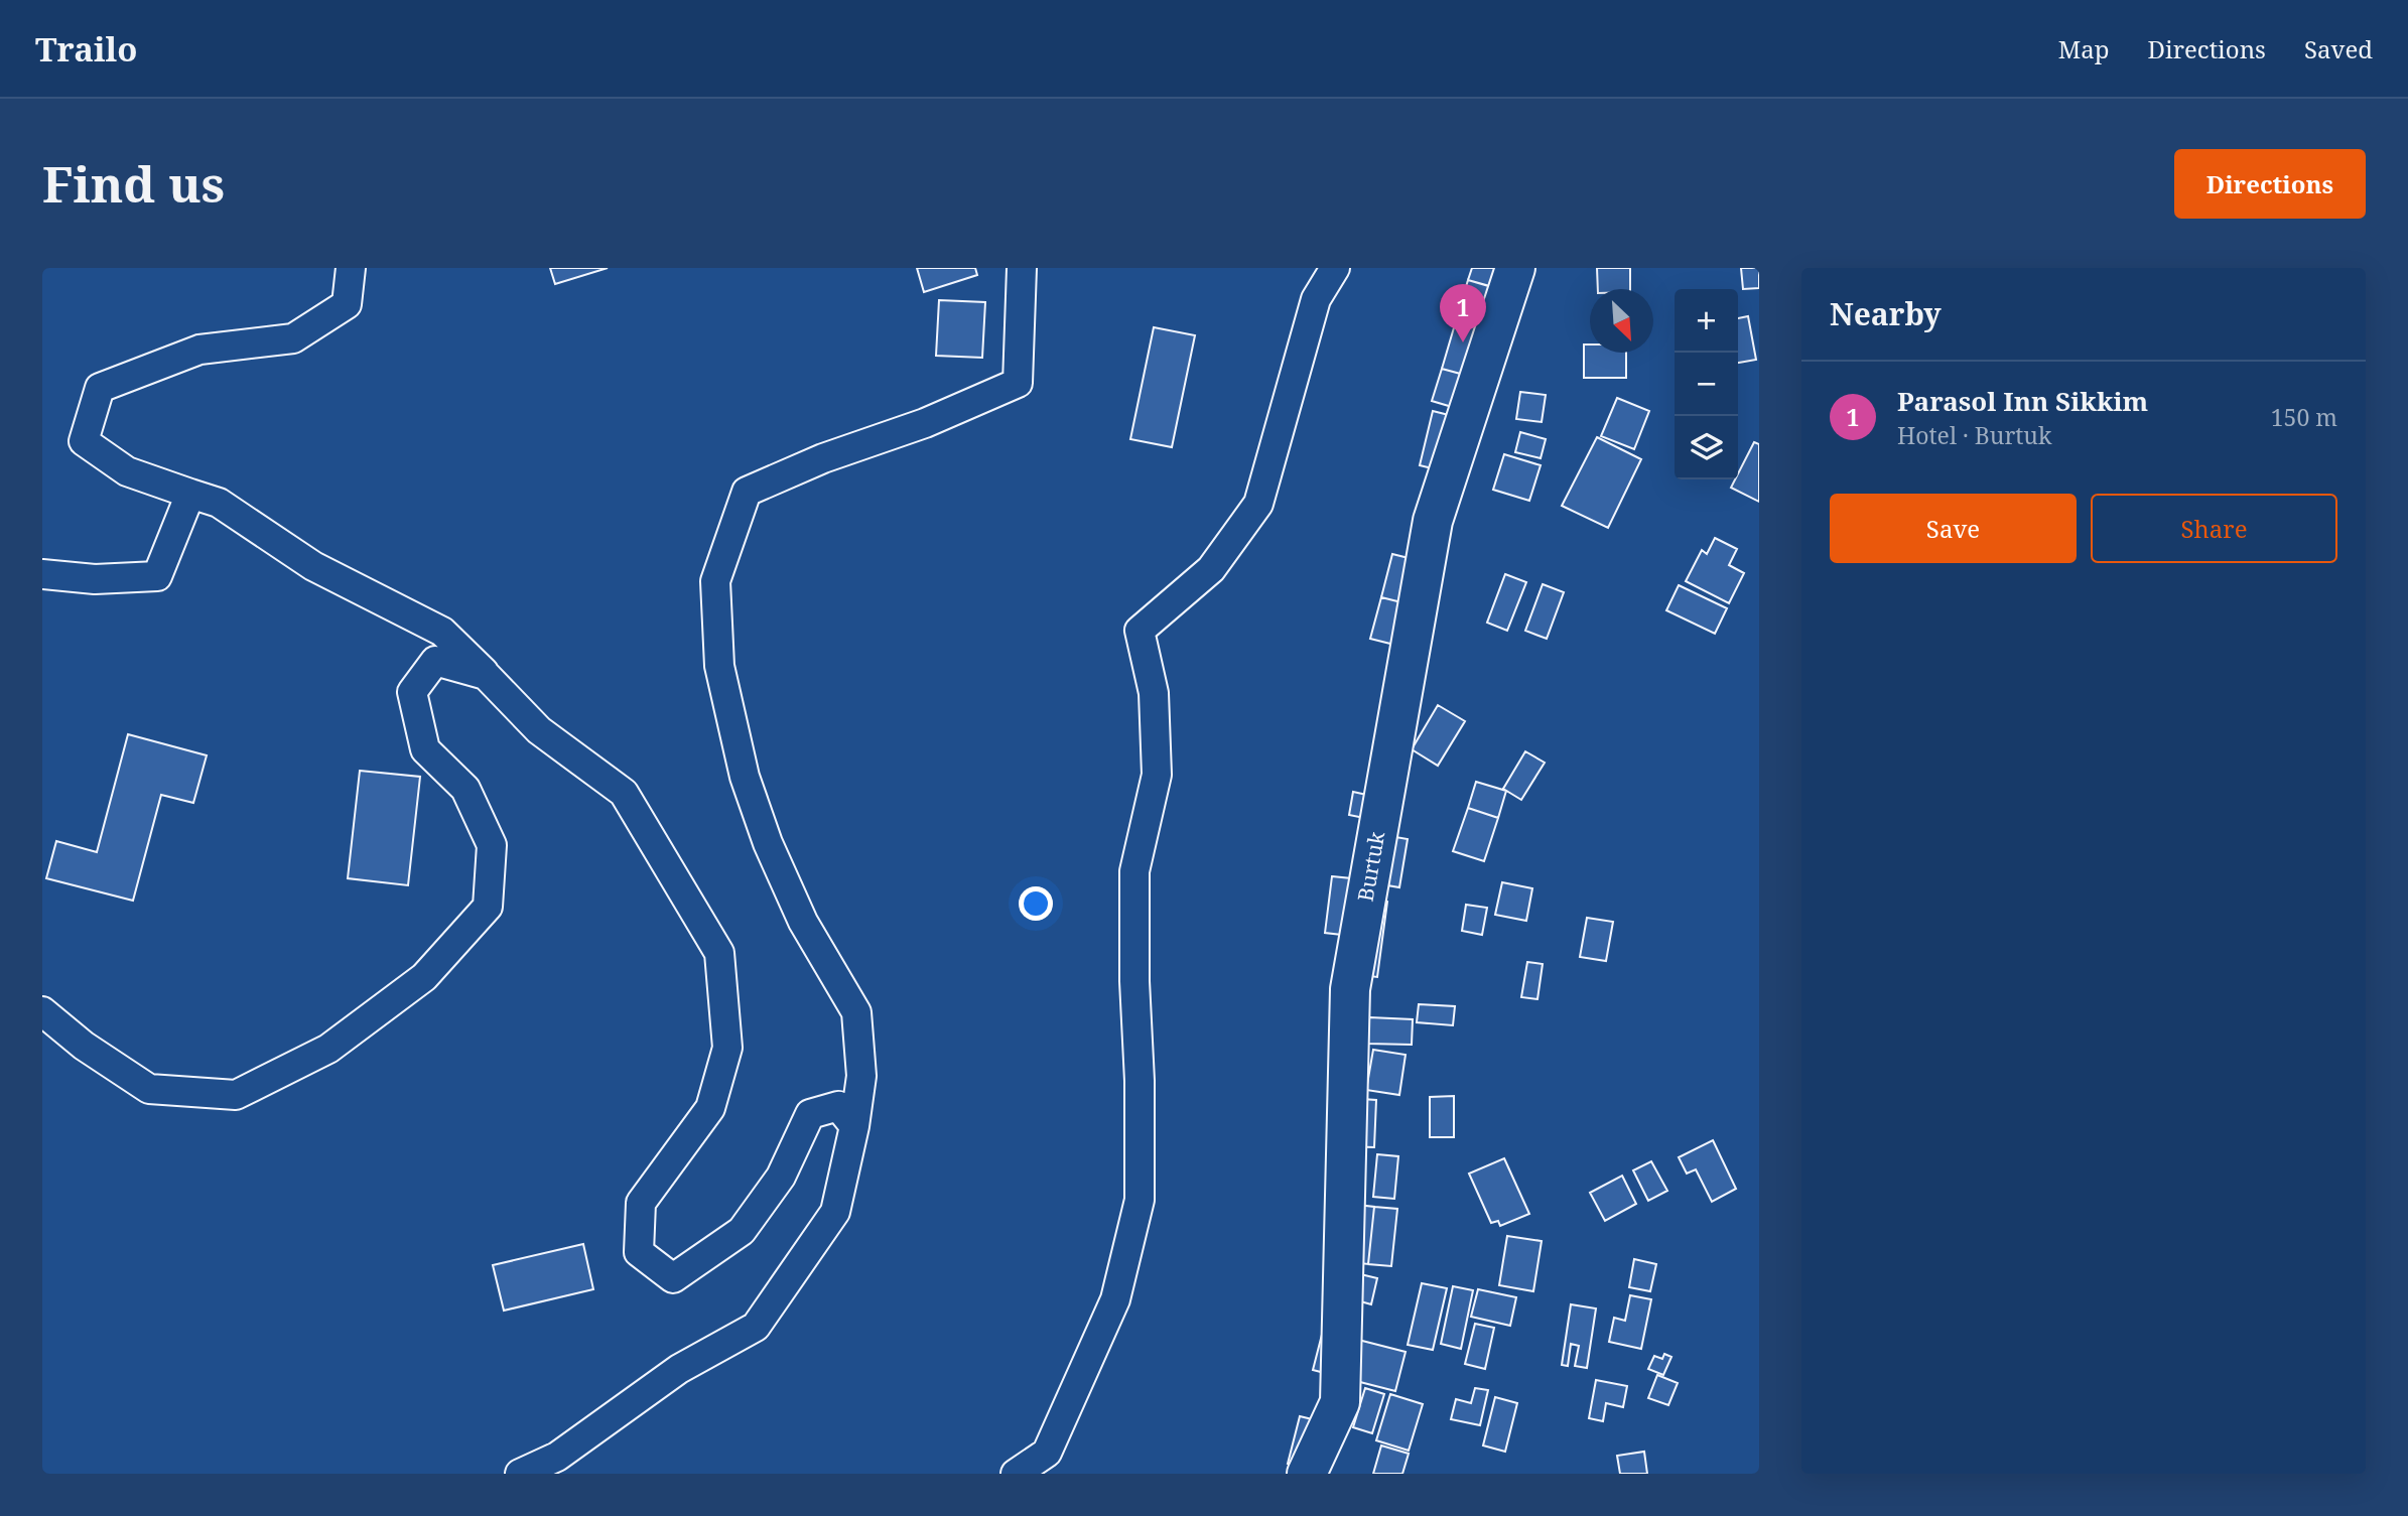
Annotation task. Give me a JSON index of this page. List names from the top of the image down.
{
  "streets": {
    "main road": ["Burtuk"]
  },
  "north": "bottom right",
  "page": {
    "header": "Trailo",
    "nav": ["Map", "Directions", "Saved"],
    "buttons": [
      "Directions",
      ["Save", "Share"]
    ],
    "title": "Find us",
    "heading": "Nearby",
    "pins": "1",
    "map_buttons": ["+", "−"],
    "list": [
      {
        "mark": "1",
        "name": "Parasol Inn Sikkim",
        "note": "Hotel · Burtuk",
        "value": "150 m"
      }
    ]
  }
}
